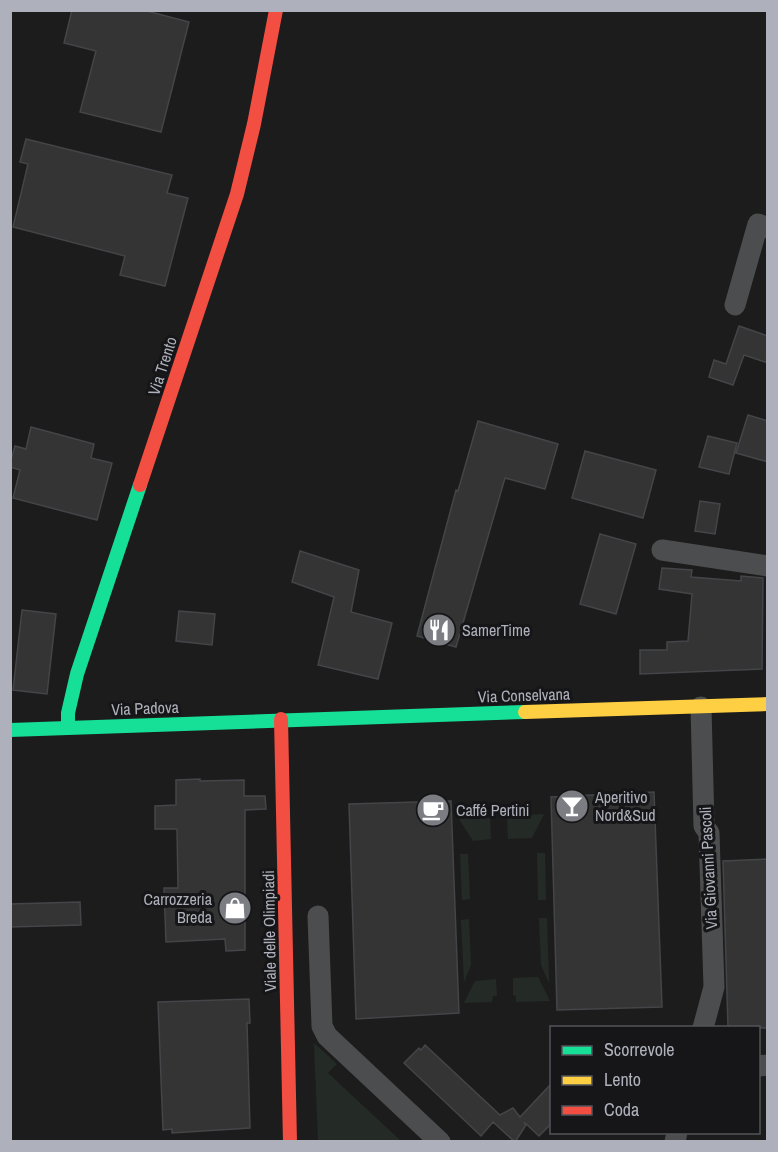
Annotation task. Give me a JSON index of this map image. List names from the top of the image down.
{
  "streets": {
    "street": [
      "Via Trento",
      "Via Conselvana",
      "Via Padova",
      "Via Giovanni Pascoli",
      "Viale delle Olimpiadi"
    ]
  },
  "crossings": [
    ["Via Trento", "Via Padova"],
    ["Via Conselvana", "Via Padova"],
    ["Via Conselvana", "Via Giovanni Pascoli"],
    ["Via Conselvana", "Viale delle Olimpiadi"],
    ["Via Padova", "Viale delle Olimpiadi"]
  ],
  "places": {
    "restaurant": ["SamerTime"],
    "bar": ["Aperitivo Nord&Sud"],
    "cafe": ["Caffé Pertini"],
    "shop": ["Carrozzeria Breda"]
  },
  "legend": ["Scorrevole", "Lento", "Coda"]
}
